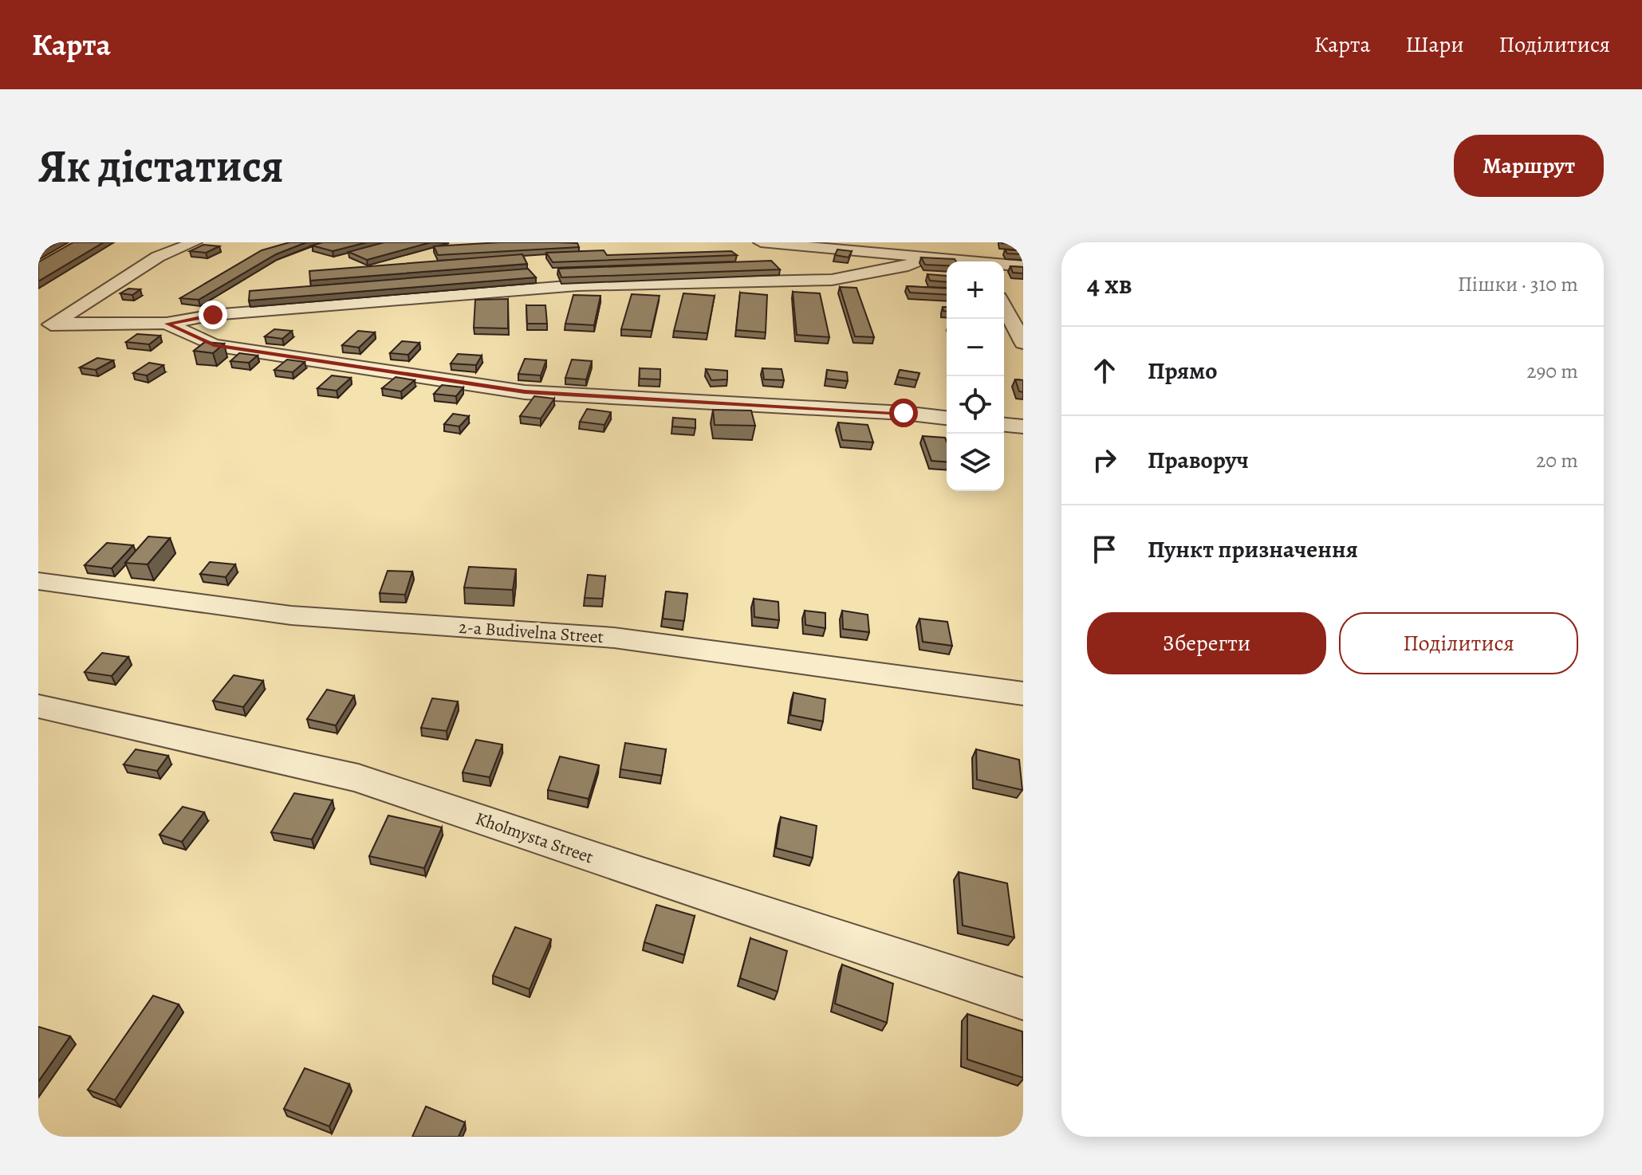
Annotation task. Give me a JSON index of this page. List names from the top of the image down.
{
  "streets": {
    "street": ["2-a Budivelna Street", "Kholmysta Street"]
  },
  "page": {
    "header": "Карта",
    "nav": ["Карта", "Шари", "Поділитися"],
    "buttons": [
      "Маршрут",
      ["Зберегти", "Поділитися"]
    ],
    "title": "Як дістатися",
    "heading": ["4 хв", "Пішки · 310 m"],
    "map_buttons": ["+", "−"],
    "list": [
      ["Прямо", "290 m"],
      ["Праворуч", "20 m"],
      "Пункт призначення"
    ]
  }
}
